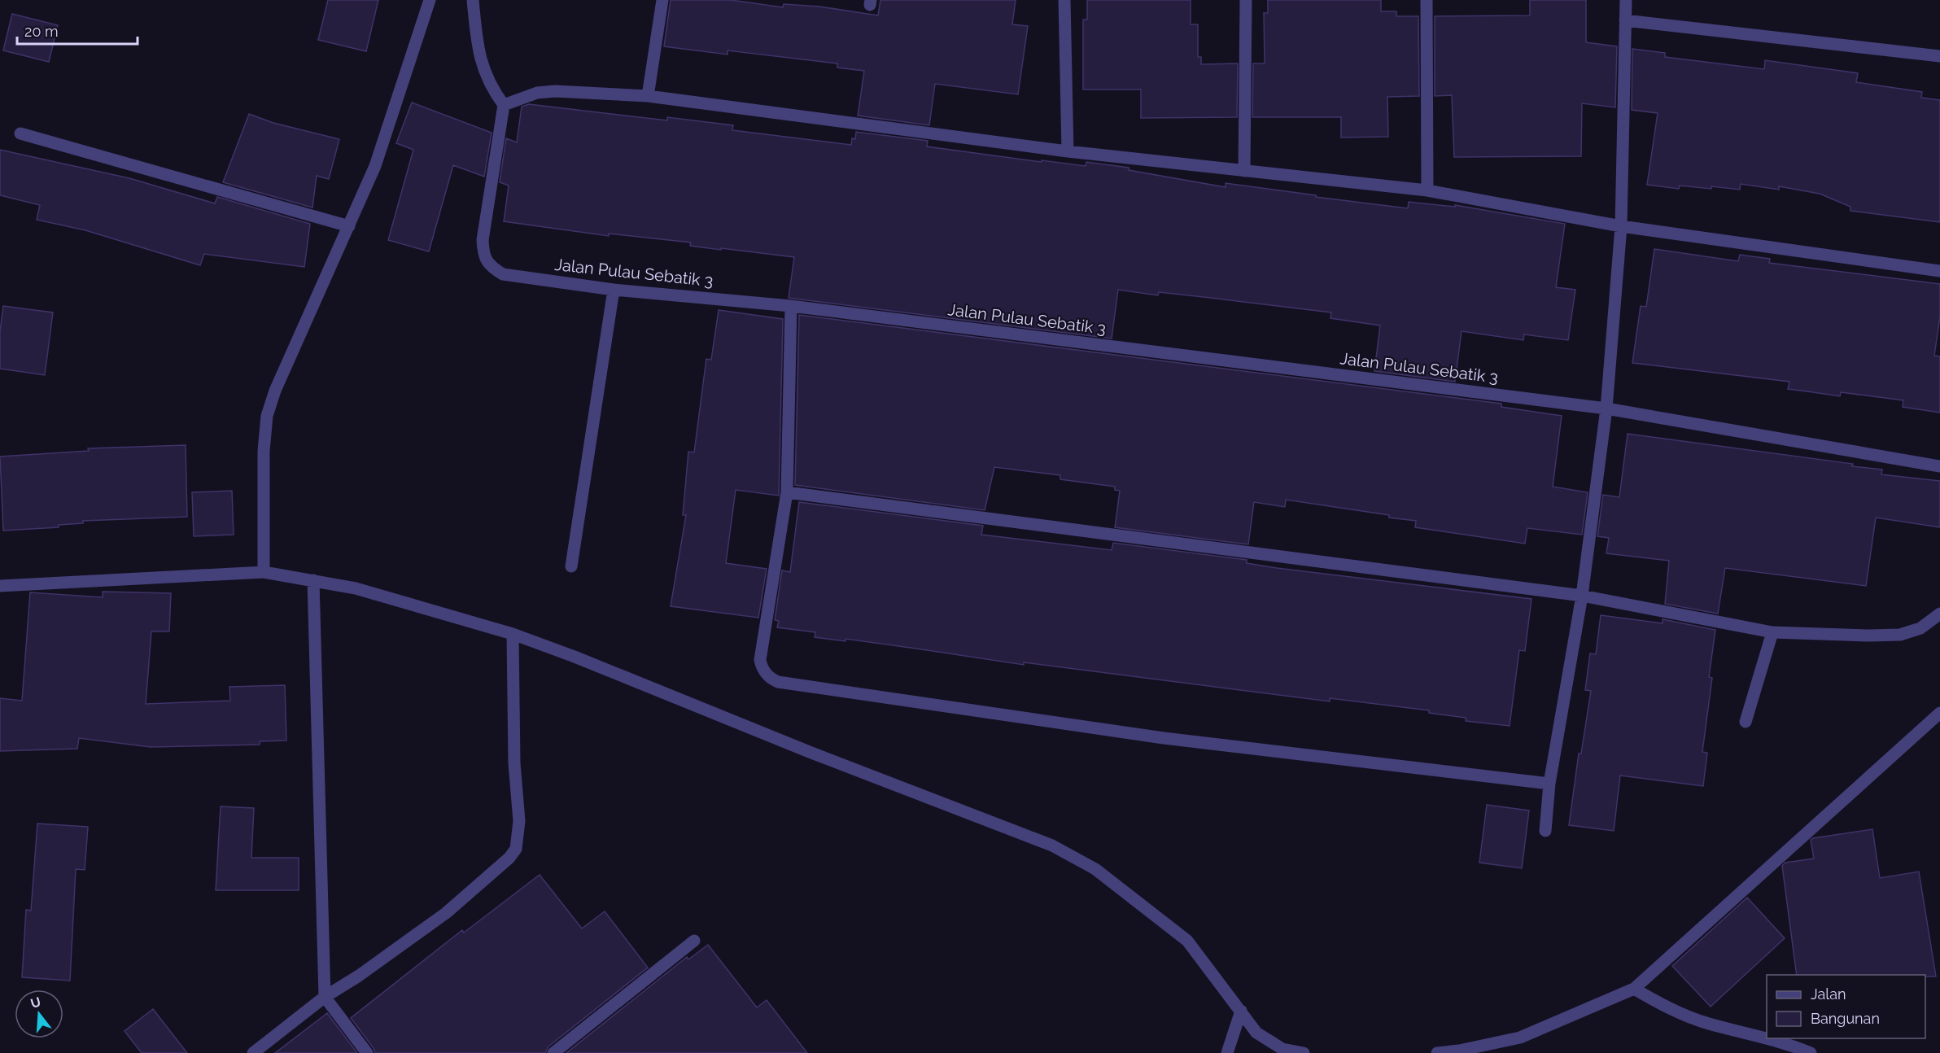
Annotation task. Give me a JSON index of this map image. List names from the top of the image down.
{
  "streets": {
    "street": ["Jalan Pulau Sebatik 3"]
  },
  "legend": ["Jalan", "Bangunan"],
  "scale_bar": "20 m",
  "north": "top"
}
